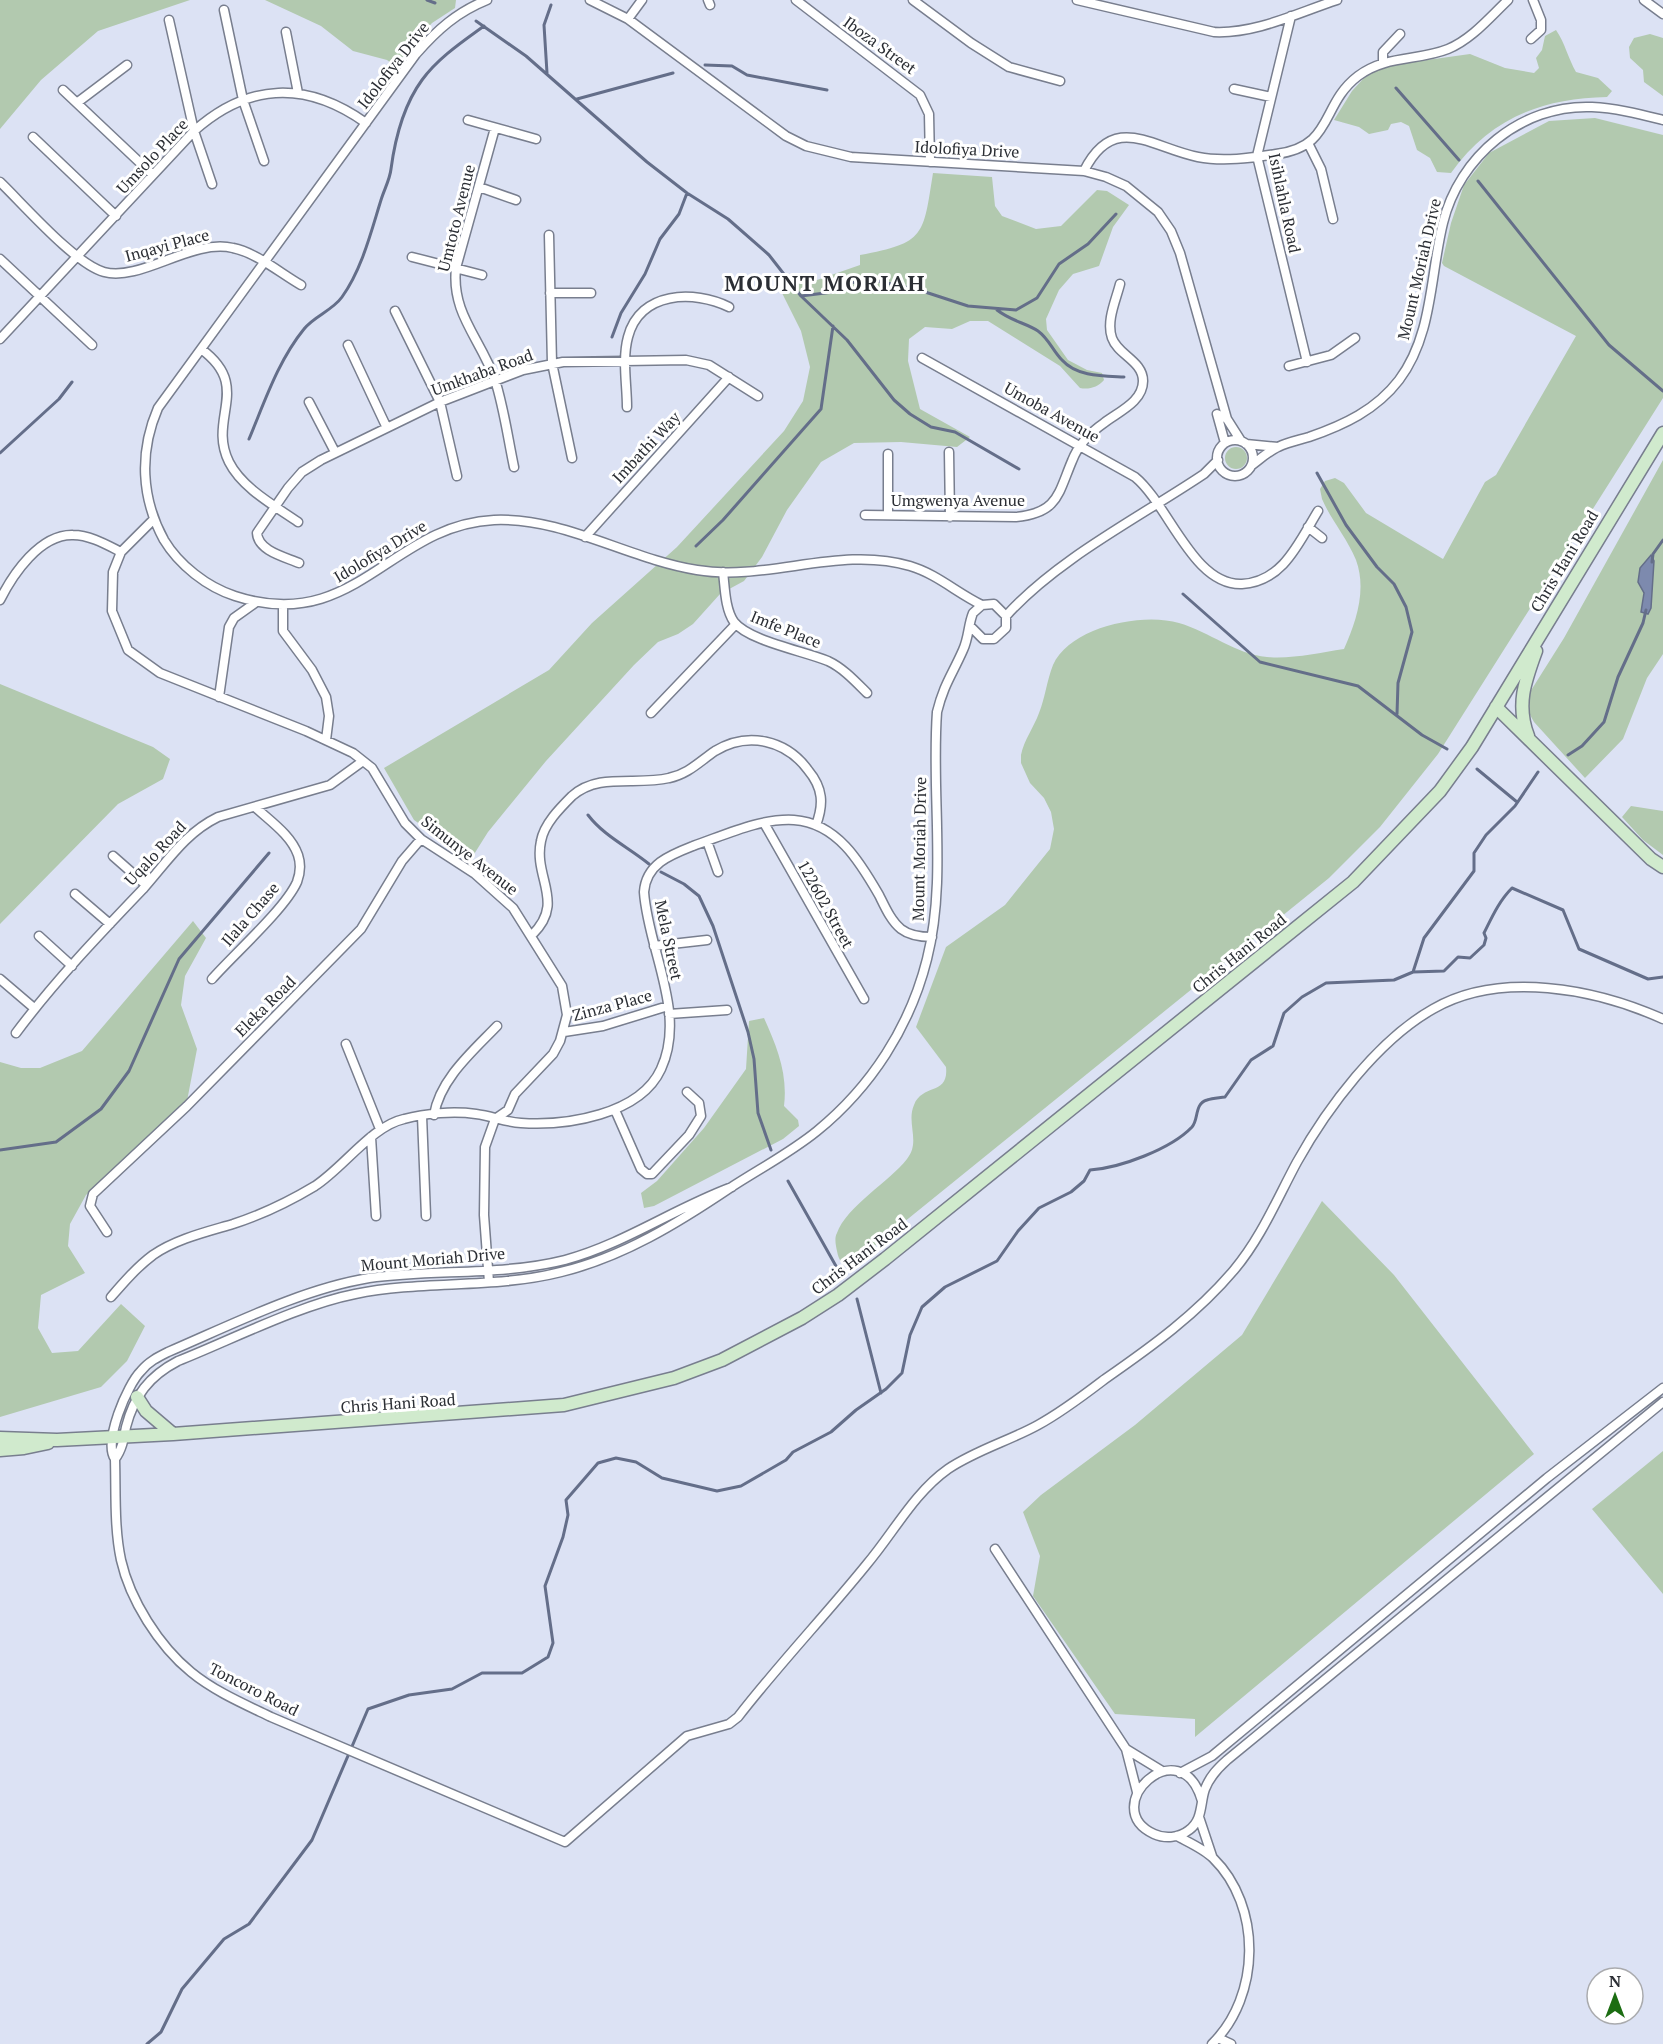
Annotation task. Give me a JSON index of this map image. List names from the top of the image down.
{
  "streets": {
    "main road": ["Chris Hani Road"],
    "street": [
      "Iboza Street",
      "Idolofiya Drive",
      "Umsolo Place",
      "Isihlahla Road",
      "Umtoto Avenue",
      "Inqayi Place",
      "Mount Moriah Drive",
      "Umkhaba Road",
      "Umoba Avenue",
      "Imbathi Way",
      "Umgwenya Avenue",
      "Imfe Place",
      "Uqalo Road",
      "Simunye Avenue",
      "122602 Street",
      "Ilala Chase",
      "Mela Street",
      "Zinza Place",
      "Eleka Road",
      "Toncoro Road"
    ]
  },
  "crossings": [
    ["Iboza Street", "Idolofiya Drive"],
    ["Idolofiya Drive", "Umsolo Place"],
    ["Idolofiya Drive", "Inqayi Place"],
    ["Idolofiya Drive", "Mount Moriah Drive"],
    ["Idolofiya Drive", "Imbathi Way"],
    ["Idolofiya Drive", "Imfe Place"],
    ["Idolofiya Drive", "Simunye Avenue"],
    ["Umsolo Place", "Inqayi Place"],
    ["Umtoto Avenue", "Umkhaba Road"],
    ["Mount Moriah Drive", "Umoba Avenue"],
    ["Mount Moriah Drive", "Chris Hani Road"],
    ["Mount Moriah Drive", "Simunye Avenue"],
    ["Mount Moriah Drive", "Mela Street"],
    ["Mount Moriah Drive", "Toncoro Road"],
    ["Umkhaba Road", "Imbathi Way"],
    ["Umoba Avenue", "Umgwenya Avenue"],
    ["Chris Hani Road", "Toncoro Road"],
    ["Uqalo Road", "Simunye Avenue"],
    ["Uqalo Road", "Ilala Chase"],
    ["Simunye Avenue", "Mela Street"],
    ["Simunye Avenue", "Zinza Place"],
    ["Simunye Avenue", "Eleka Road"],
    ["122602 Street", "Mela Street"],
    ["Mela Street", "Zinza Place"]
  ],
  "districts": ["MOUNT MORIAH"],
  "north": "top"
}
